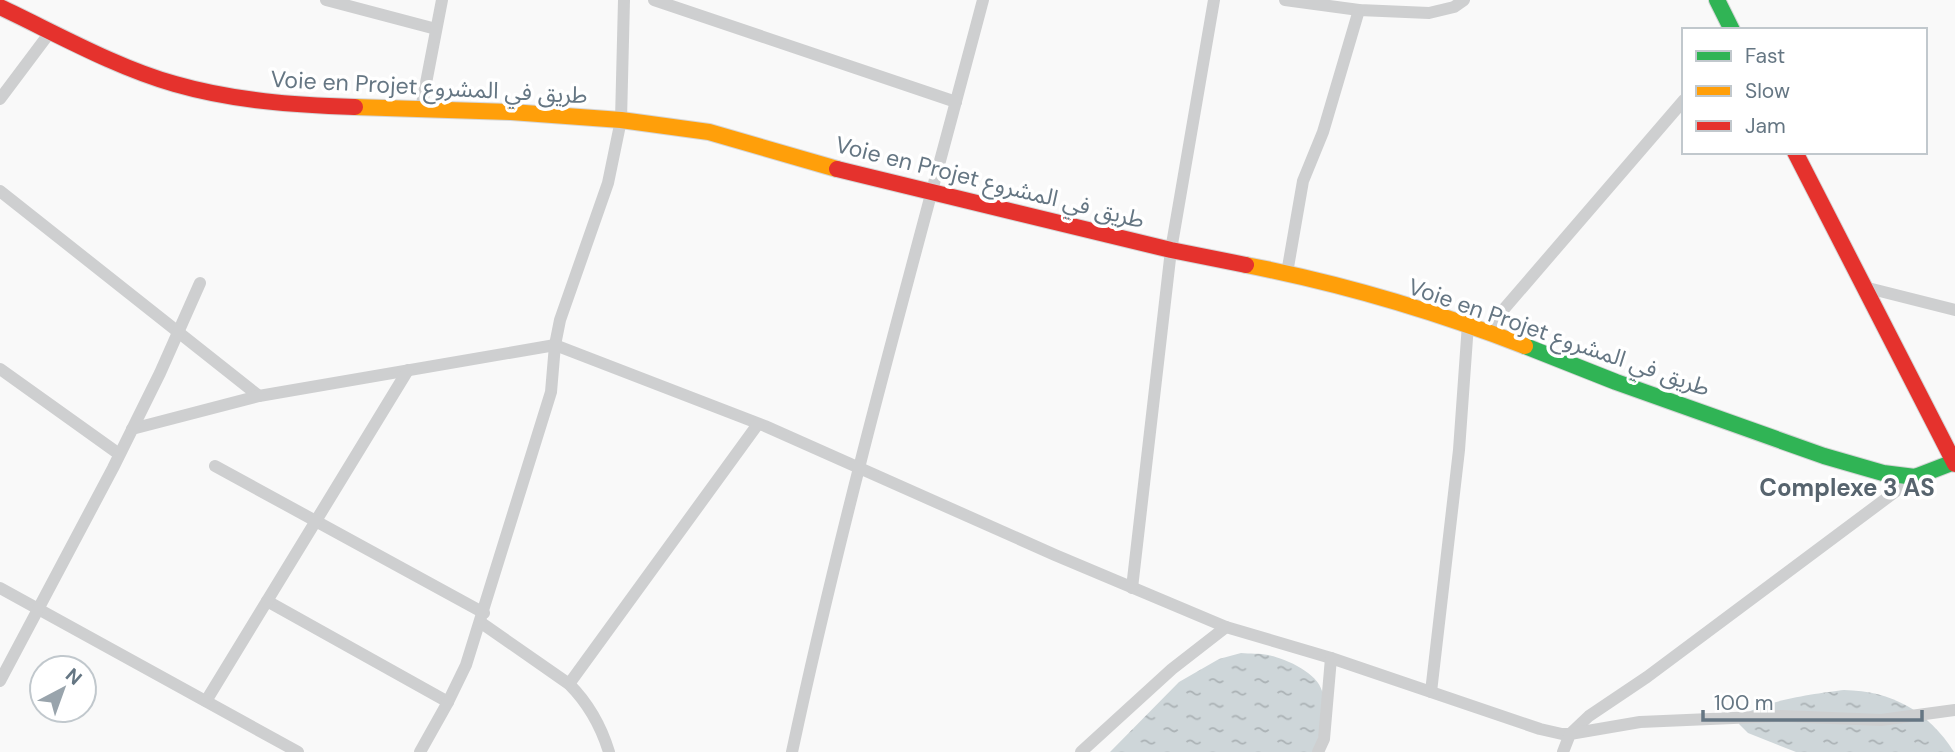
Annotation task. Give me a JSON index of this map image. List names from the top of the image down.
{
  "streets": {
    "street": ["Voie en Projet طريق في المشروع"]
  },
  "districts": ["Complexe 3 AS"],
  "legend": ["Fast", "Slow", "Jam"],
  "scale_bar": "100 m",
  "north": "top right"
}
